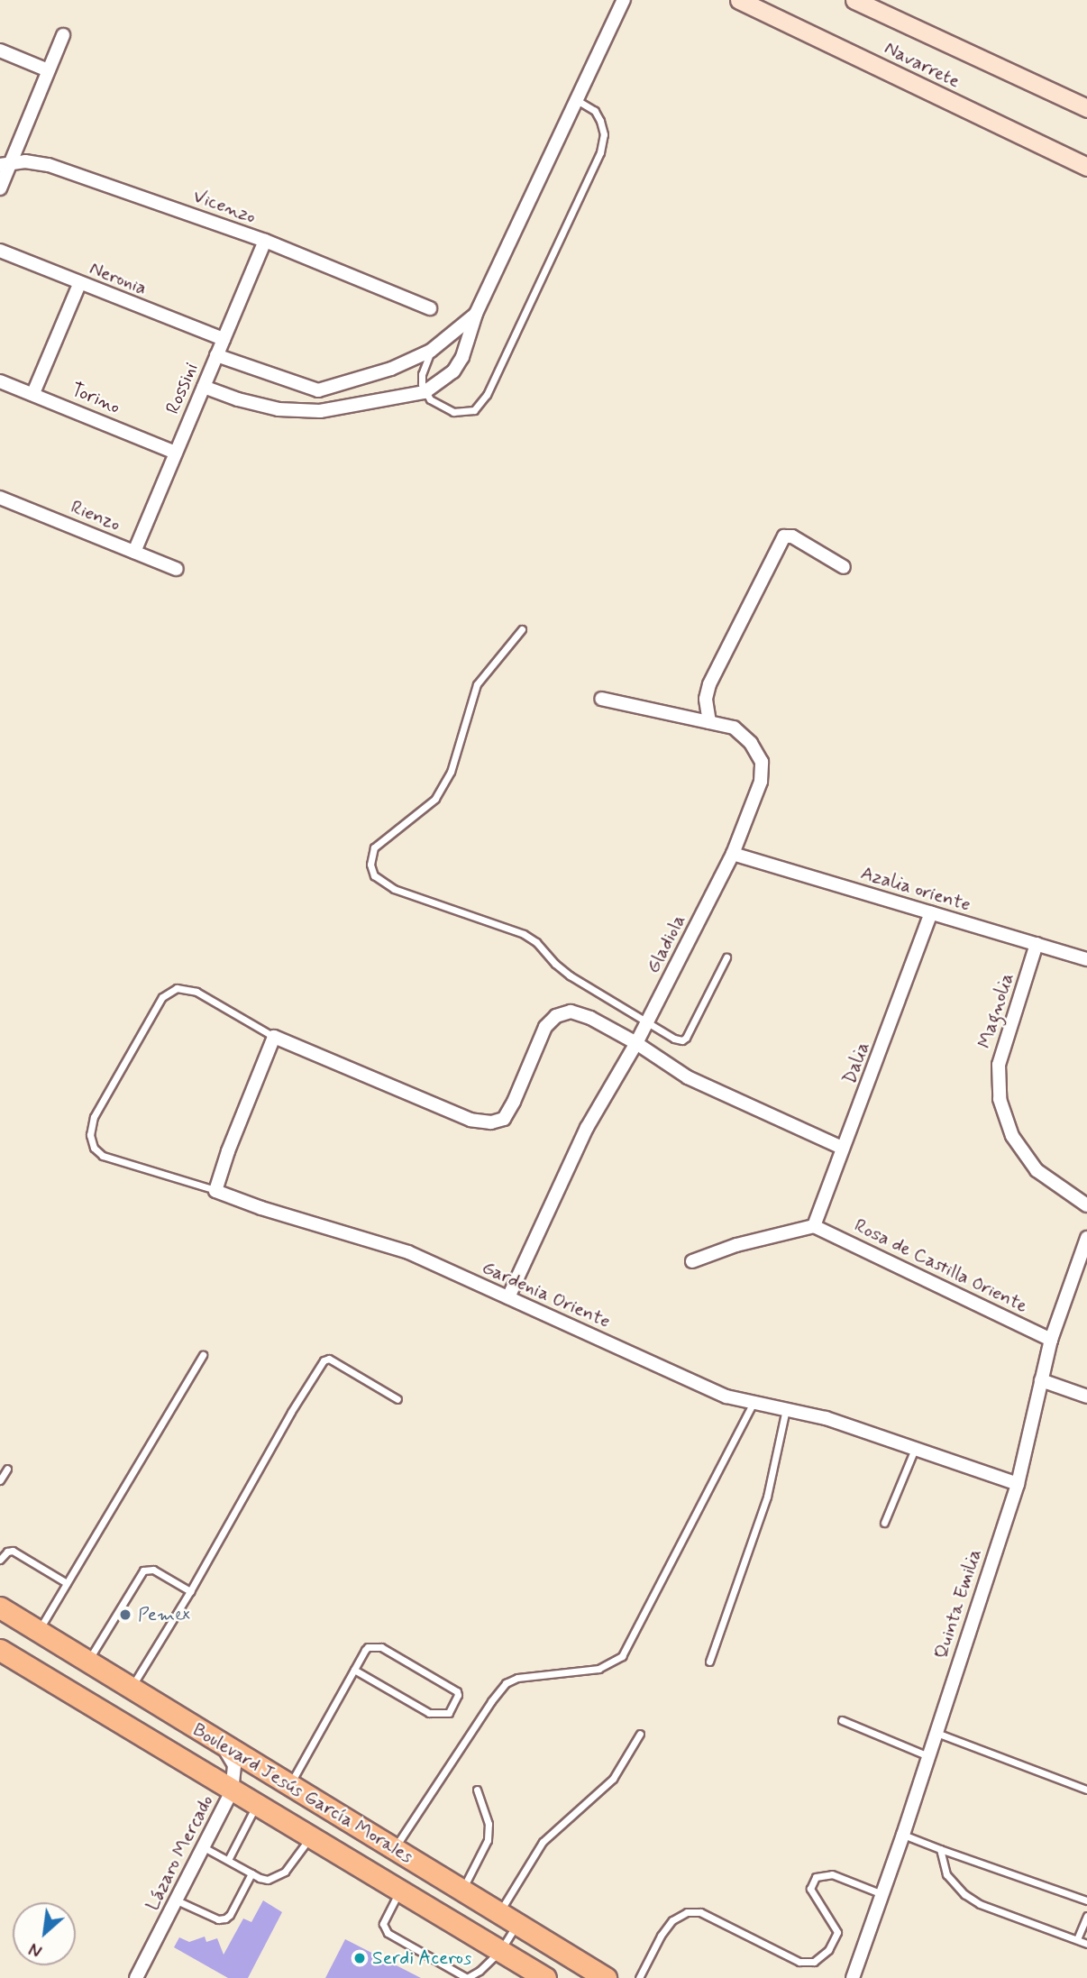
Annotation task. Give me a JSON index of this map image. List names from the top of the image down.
{
  "streets": {
    "main road": ["Navarrete", "Boulevard Jesús García Morales"],
    "street": [
      "Vicenzo",
      "Neronia",
      "Rossini",
      "Torino",
      "Rienzo",
      "Azalia oriente",
      "Gladiola",
      "Magnolia",
      "Dalia",
      "Rosa de Castilla Oriente",
      "Gardenia Oriente",
      "Quinta Emilia",
      "Lázaro Mercado"
    ]
  },
  "crossings": [
    ["Vicenzo", "Rossini"],
    ["Neronia", "Rossini"],
    ["Rossini", "Torino"],
    ["Rossini", "Rienzo"],
    ["Azalia oriente", "Gladiola"],
    ["Azalia oriente", "Magnolia"],
    ["Azalia oriente", "Dalia"],
    ["Gladiola", "Gardenia Oriente"],
    ["Dalia", "Rosa de Castilla Oriente"],
    ["Rosa de Castilla Oriente", "Quinta Emilia"],
    ["Gardenia Oriente", "Quinta Emilia"],
    ["Boulevard Jesús García Morales", "Lázaro Mercado"]
  ],
  "places": ["Pemex", "Serdi Aceros"],
  "north": "bottom left"
}
